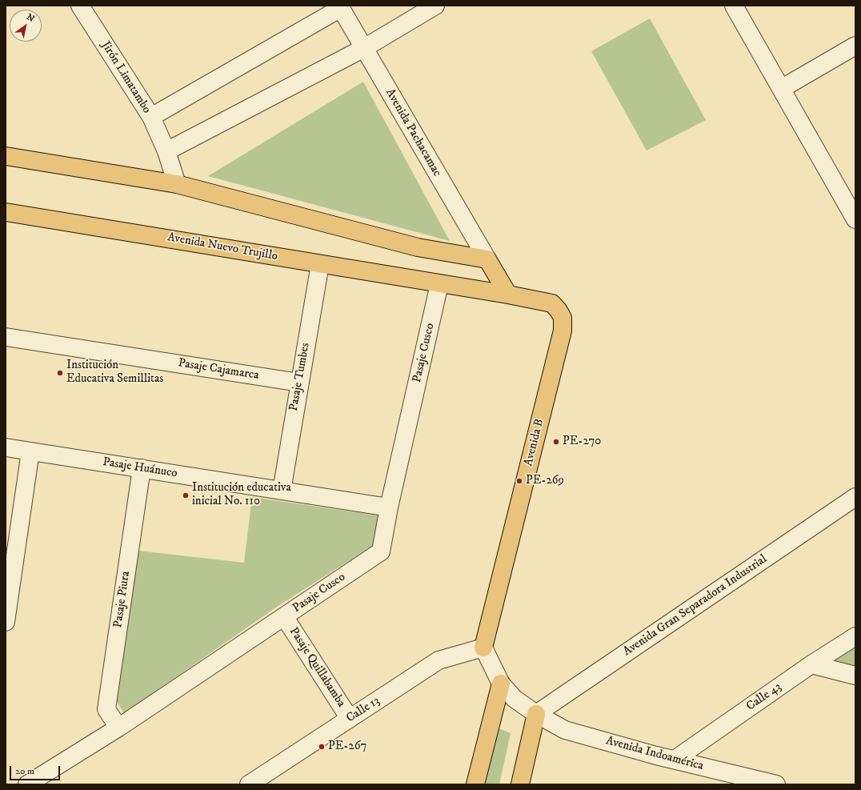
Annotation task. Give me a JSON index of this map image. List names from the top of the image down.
{
  "streets": {
    "main road": ["Avenida Nuevo Trujillo", "Avenida B"],
    "street": [
      "Jirón Limatambo",
      "Avenida Pachacamac",
      "Pasaje Cusco",
      "Pasaje Cajamarca",
      "Pasaje Tumbes",
      "Pasaje Huánuco",
      "Pasaje Piura",
      "Avenida Gran Separadora Industrial",
      "Pasaje Quillabamba",
      "Calle 43",
      "Calle 13",
      "Avenida Indoamérica"
    ]
  },
  "crossings": [
    ["Avenida Nuevo Trujillo", "Pasaje Cusco"],
    ["Avenida Nuevo Trujillo", "Pasaje Tumbes"],
    ["Avenida Nuevo Trujillo", "Avenida B"],
    ["Pasaje Cusco", "Avenida B"],
    ["Pasaje Cusco", "Pasaje Huánuco"],
    ["Pasaje Cusco", "Pasaje Piura"],
    ["Pasaje Cusco", "Pasaje Quillabamba"],
    ["Pasaje Cajamarca", "Pasaje Tumbes"],
    ["Pasaje Tumbes", "Pasaje Huánuco"],
    ["Avenida B", "Calle 13"],
    ["Pasaje Huánuco", "Pasaje Piura"],
    ["Avenida Gran Separadora Industrial", "Avenida Indoamérica"],
    ["Pasaje Quillabamba", "Calle 13"],
    ["Calle 43", "Avenida Indoamérica"]
  ],
  "places": [
    "Institución Educativa Semillitas",
    "PE-270",
    "PE-269",
    "Institución educativa inicial No. 110",
    "PE-267"
  ],
  "scale_bar": "20 m",
  "north": "top right"
}
